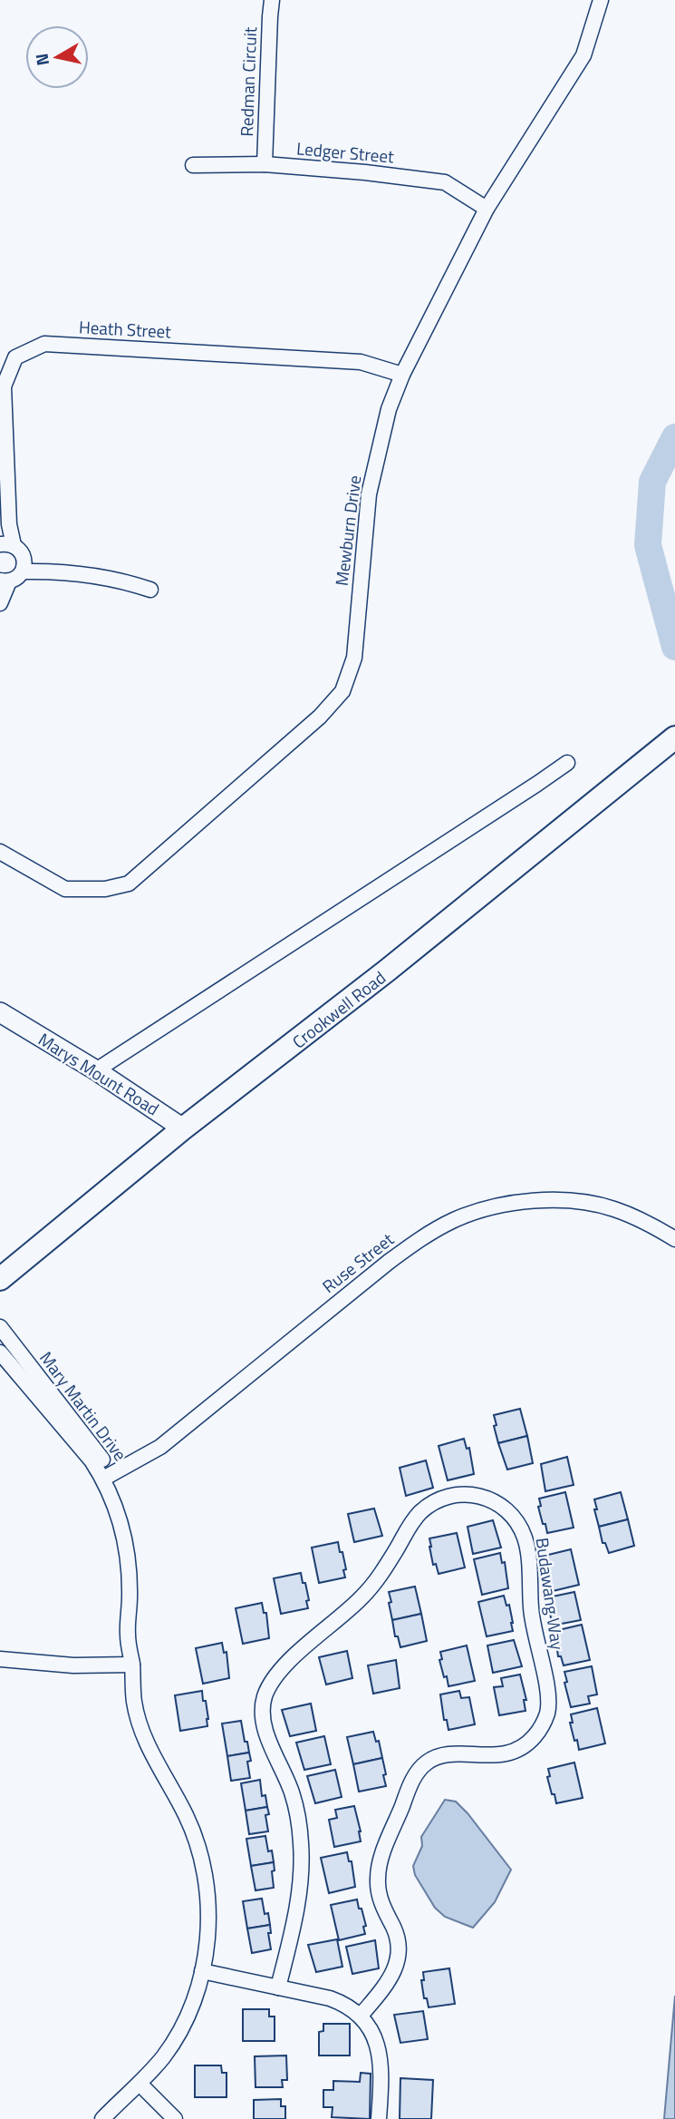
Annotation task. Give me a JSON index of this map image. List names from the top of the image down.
{
  "streets": {
    "main road": ["Crookwell Road"],
    "street": [
      "Redman Circuit",
      "Ledger Street",
      "Heath Street",
      "Mewburn Drive",
      "Marys Mount Road",
      "Ruse Street",
      "Mary Martin Drive",
      "Budawang Way"
    ]
  },
  "crossings": [
    ["Redman Circuit", "Ledger Street"],
    ["Ledger Street", "Mewburn Drive"],
    ["Heath Street", "Mewburn Drive"],
    ["Crookwell Road", "Marys Mount Road"],
    ["Ruse Street", "Mary Martin Drive"]
  ],
  "north": "left"
}
